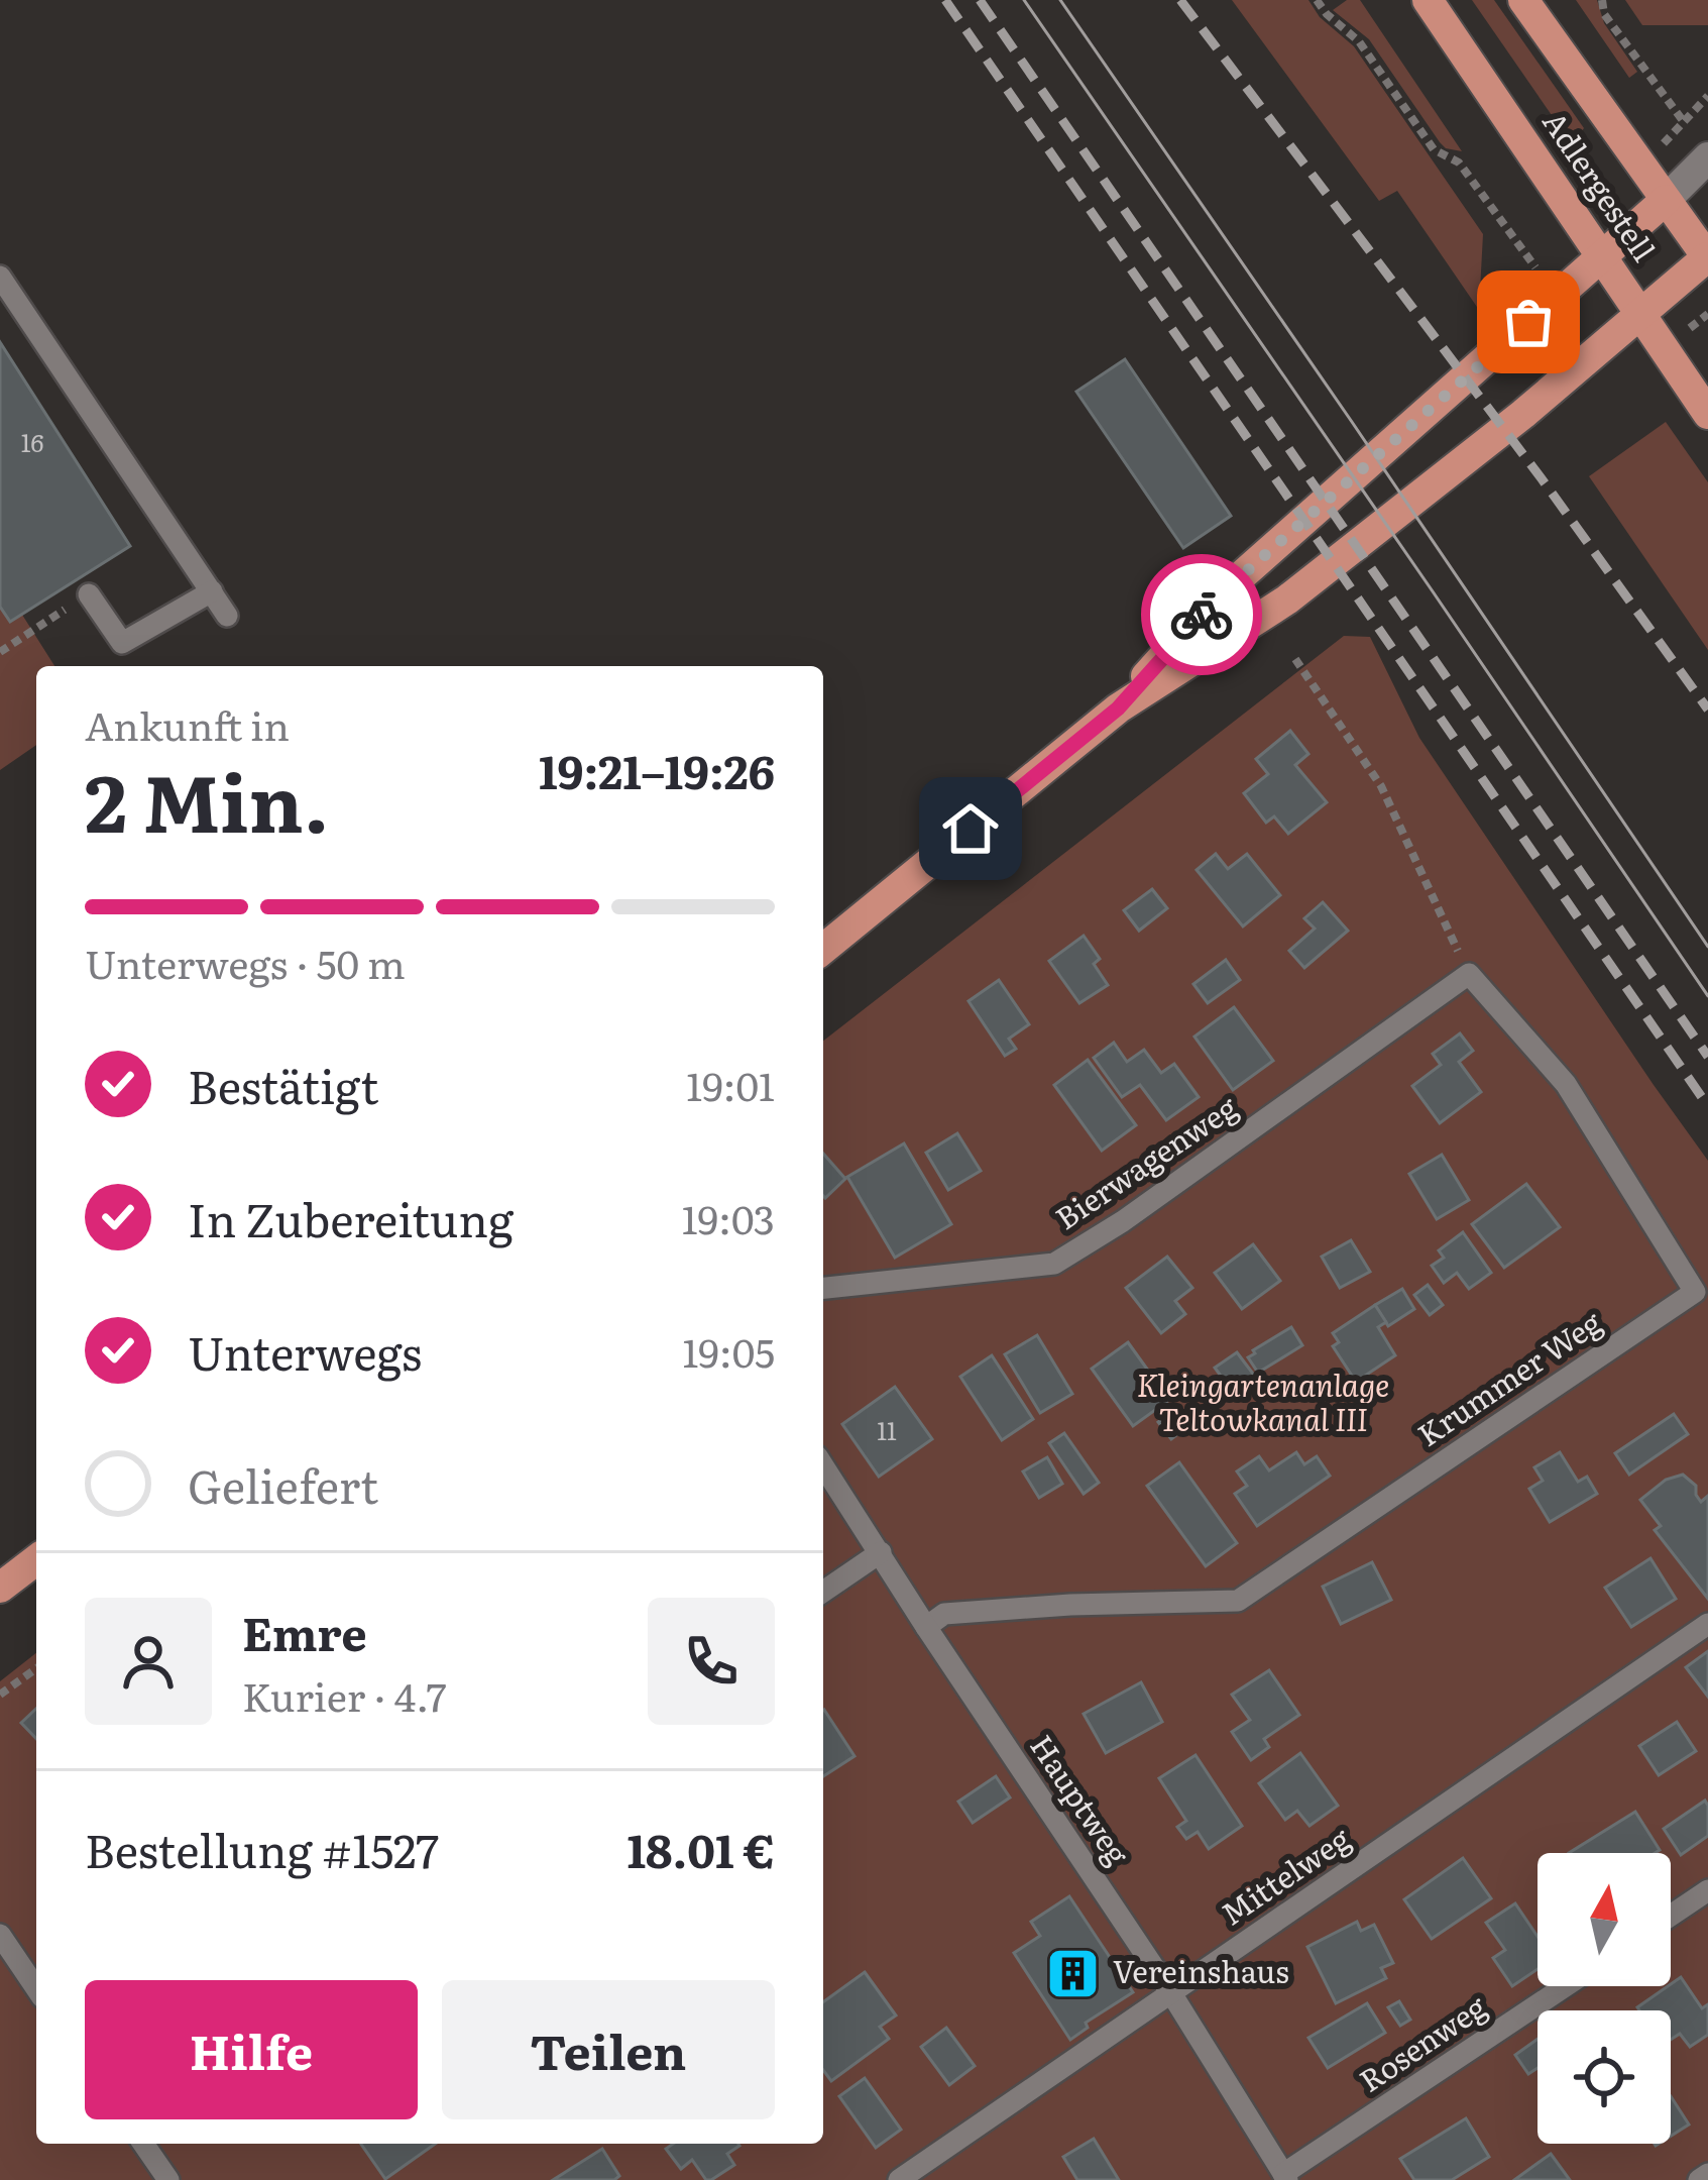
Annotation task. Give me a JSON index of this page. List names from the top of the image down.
{
  "streets": {
    "main road": ["Adlergestell"],
    "lane": [
      "Bierwagenweg",
      "Krummer Weg",
      "Hauptweg",
      "Mittelweg",
      "Rosenweg"
    ]
  },
  "crossings": [
    ["Bierwagenweg", "Krummer Weg"],
    ["Krummer Weg", "Hauptweg"],
    ["Hauptweg", "Mittelweg"],
    ["Hauptweg", "Rosenweg"]
  ],
  "parks": ["Kleingartenanlage Teltowkanal III"],
  "places": {
    "building": ["Vereinshaus"]
  },
  "house_numbers": ["16", "11"],
  "north": "top",
  "page": {
    "heading": ["2 Min.", "Ankunft in", "19:21–19:26"],
    "panel": [
      "Emre",
      "Kurier · 4.7",
      "Bestellung #1527",
      "18.01 €"
    ],
    "bar": "Unterwegs · 50 m",
    "list": [
      ["Bestätigt", "19:01"],
      ["In Zubereitung", "19:03"],
      ["Unterwegs", "19:05"],
      "Geliefert"
    ],
    "buttons": ["Hilfe", "Teilen"]
  }
}
